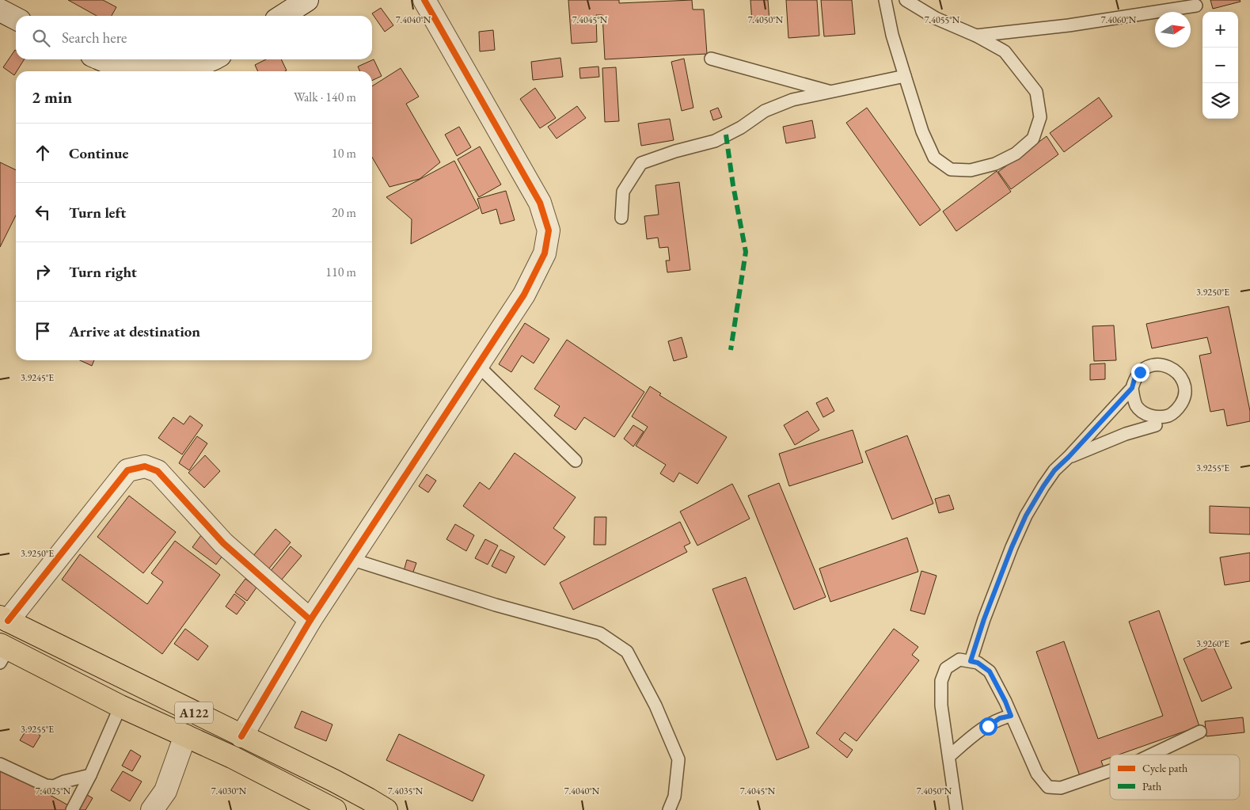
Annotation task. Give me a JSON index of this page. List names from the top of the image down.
{
  "streets": {
    "highway": ["A122"]
  },
  "legend": ["Cycle path", "Path"],
  "north": "right",
  "page": {
    "map_buttons": ["+", "−"],
    "search": "Search here",
    "heading": ["2 min", "Walk · 140 m"],
    "list": [
      ["Continue", "10 m"],
      ["Turn left", "20 m"],
      ["Turn right", "110 m"],
      "Arrive at destination"
    ]
  },
  "coordinates": [
    "7.4040°N",
    "7.4045°N",
    "7.4050°N",
    "7.4055°N",
    "7.4060°N",
    "3.9250°E",
    "3.9245°E",
    "3.9255°E",
    "3.9260°E",
    "7.4025°N",
    "7.4030°N",
    "7.4035°N"
  ]
}
